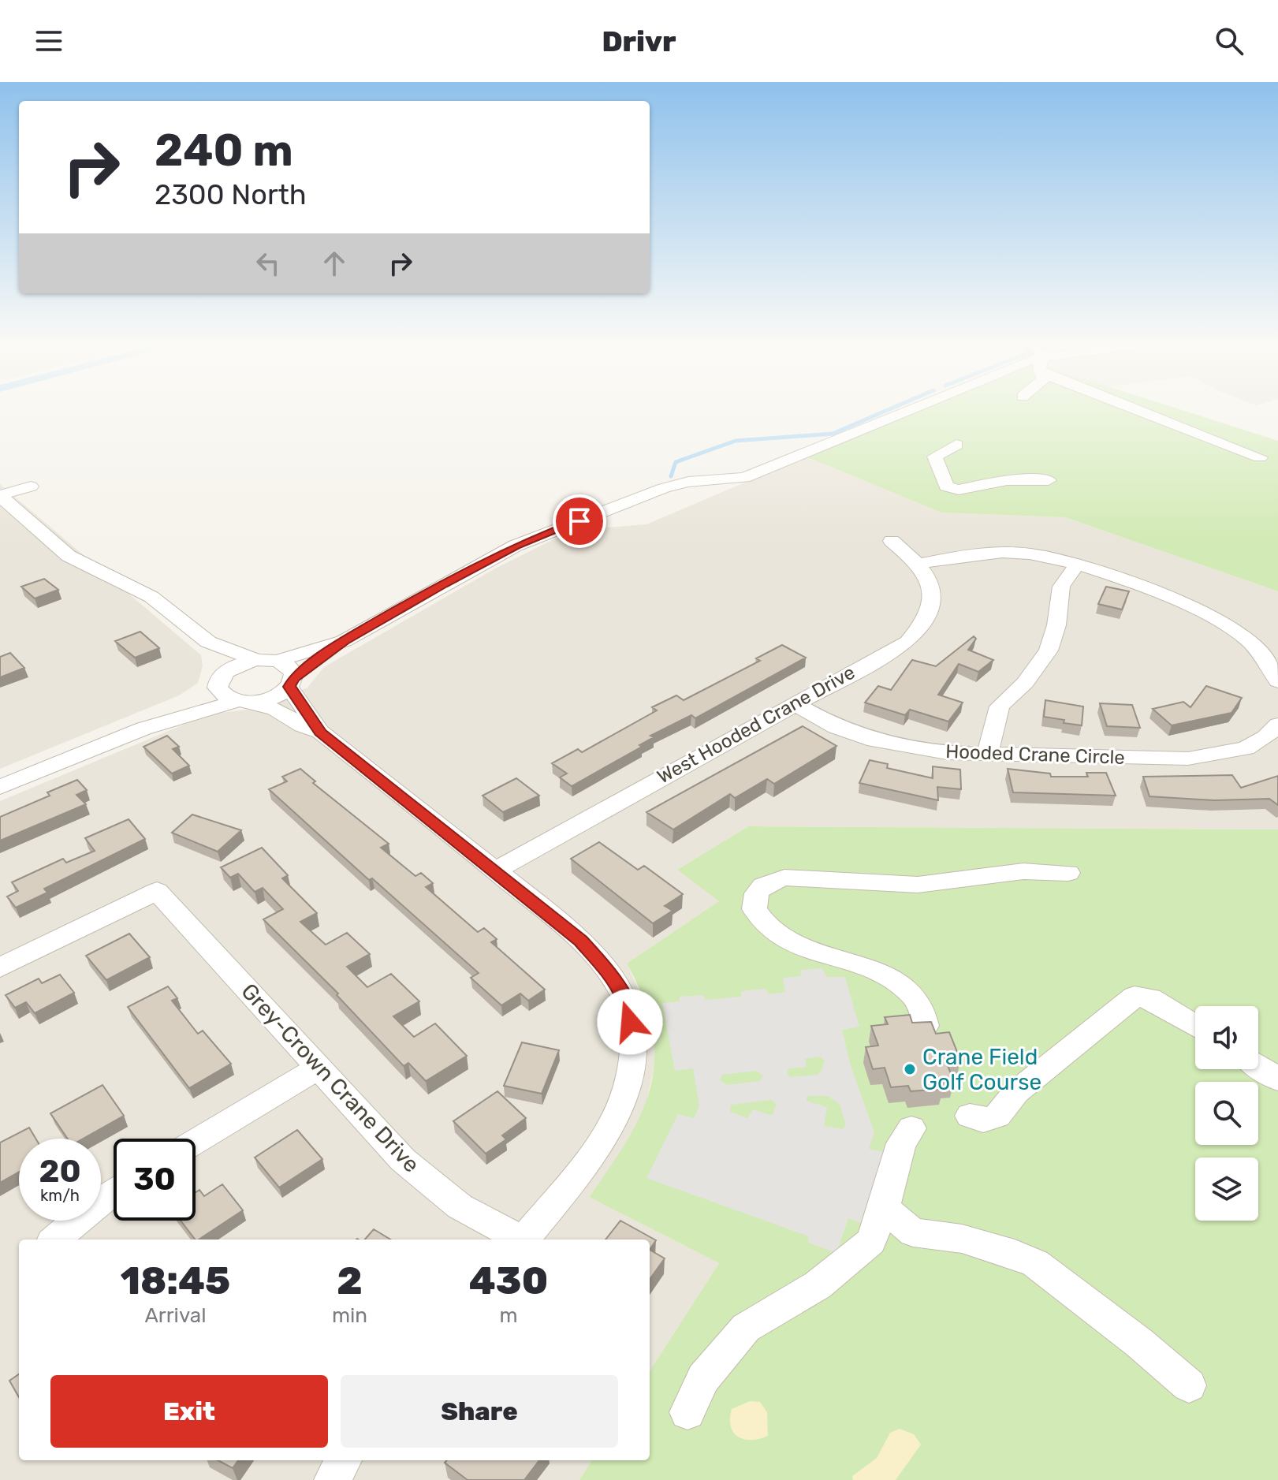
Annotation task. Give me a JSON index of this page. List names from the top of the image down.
{
  "streets": {
    "street": ["West Hooded Crane Drive", "Hooded Crane Circle", "Grey-Crown Crane Drive"]
  },
  "crossings": [
    ["West Hooded Crane Drive", "Hooded Crane Circle"]
  ],
  "places": ["Crane Field Golf Course"],
  "page": {
    "header": "Drivr",
    "turn": ["240 m", "2300 North"],
    "speed": "20 km/h",
    "limit": "30",
    "eta": [
      "18:45",
      "Arrival",
      "2",
      "min",
      "430",
      "m"
    ],
    "buttons": ["Exit", "Share"]
  }
}
